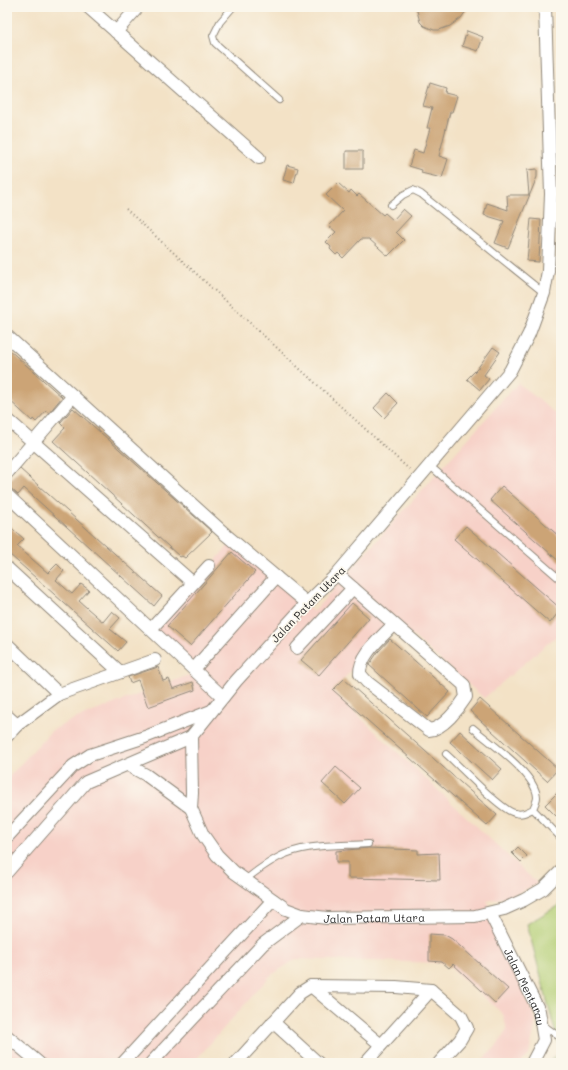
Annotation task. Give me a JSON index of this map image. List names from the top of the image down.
{
  "streets": {
    "street": ["Jalan Patam Utara", "Jalan Mentarau"]
  },
  "crossings": [
    ["Jalan Patam Utara", "Jalan Mentarau"]
  ]
}
